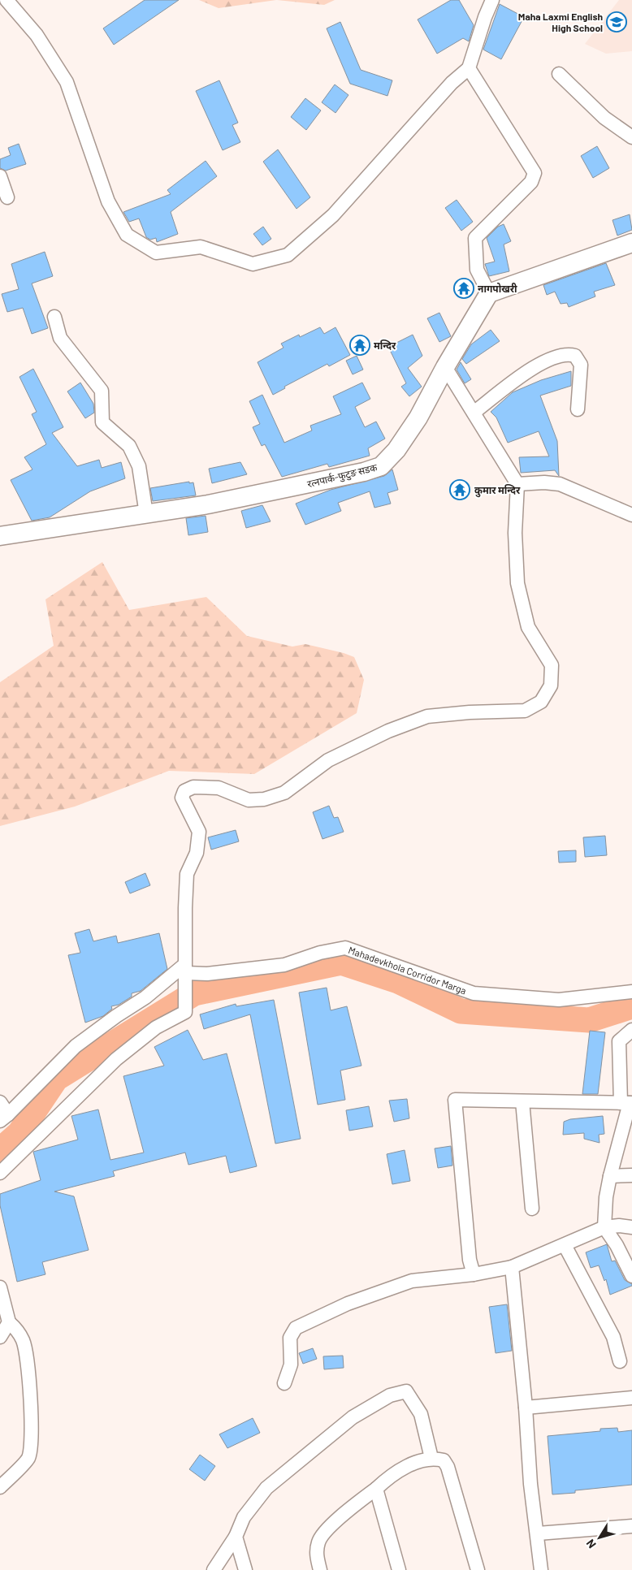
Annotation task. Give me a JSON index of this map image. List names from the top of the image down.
{
  "streets": {
    "street": ["रत्नपार्क-फुटुङ सडक", "Mahadevkhola Corridor Marga"]
  },
  "places": {
    "school or university": ["Maha Laxmi English High School"],
    "temple": ["नागपोखरी", "मन्दिर", "कुमार मन्दिर"]
  },
  "north": "bottom left"
}
